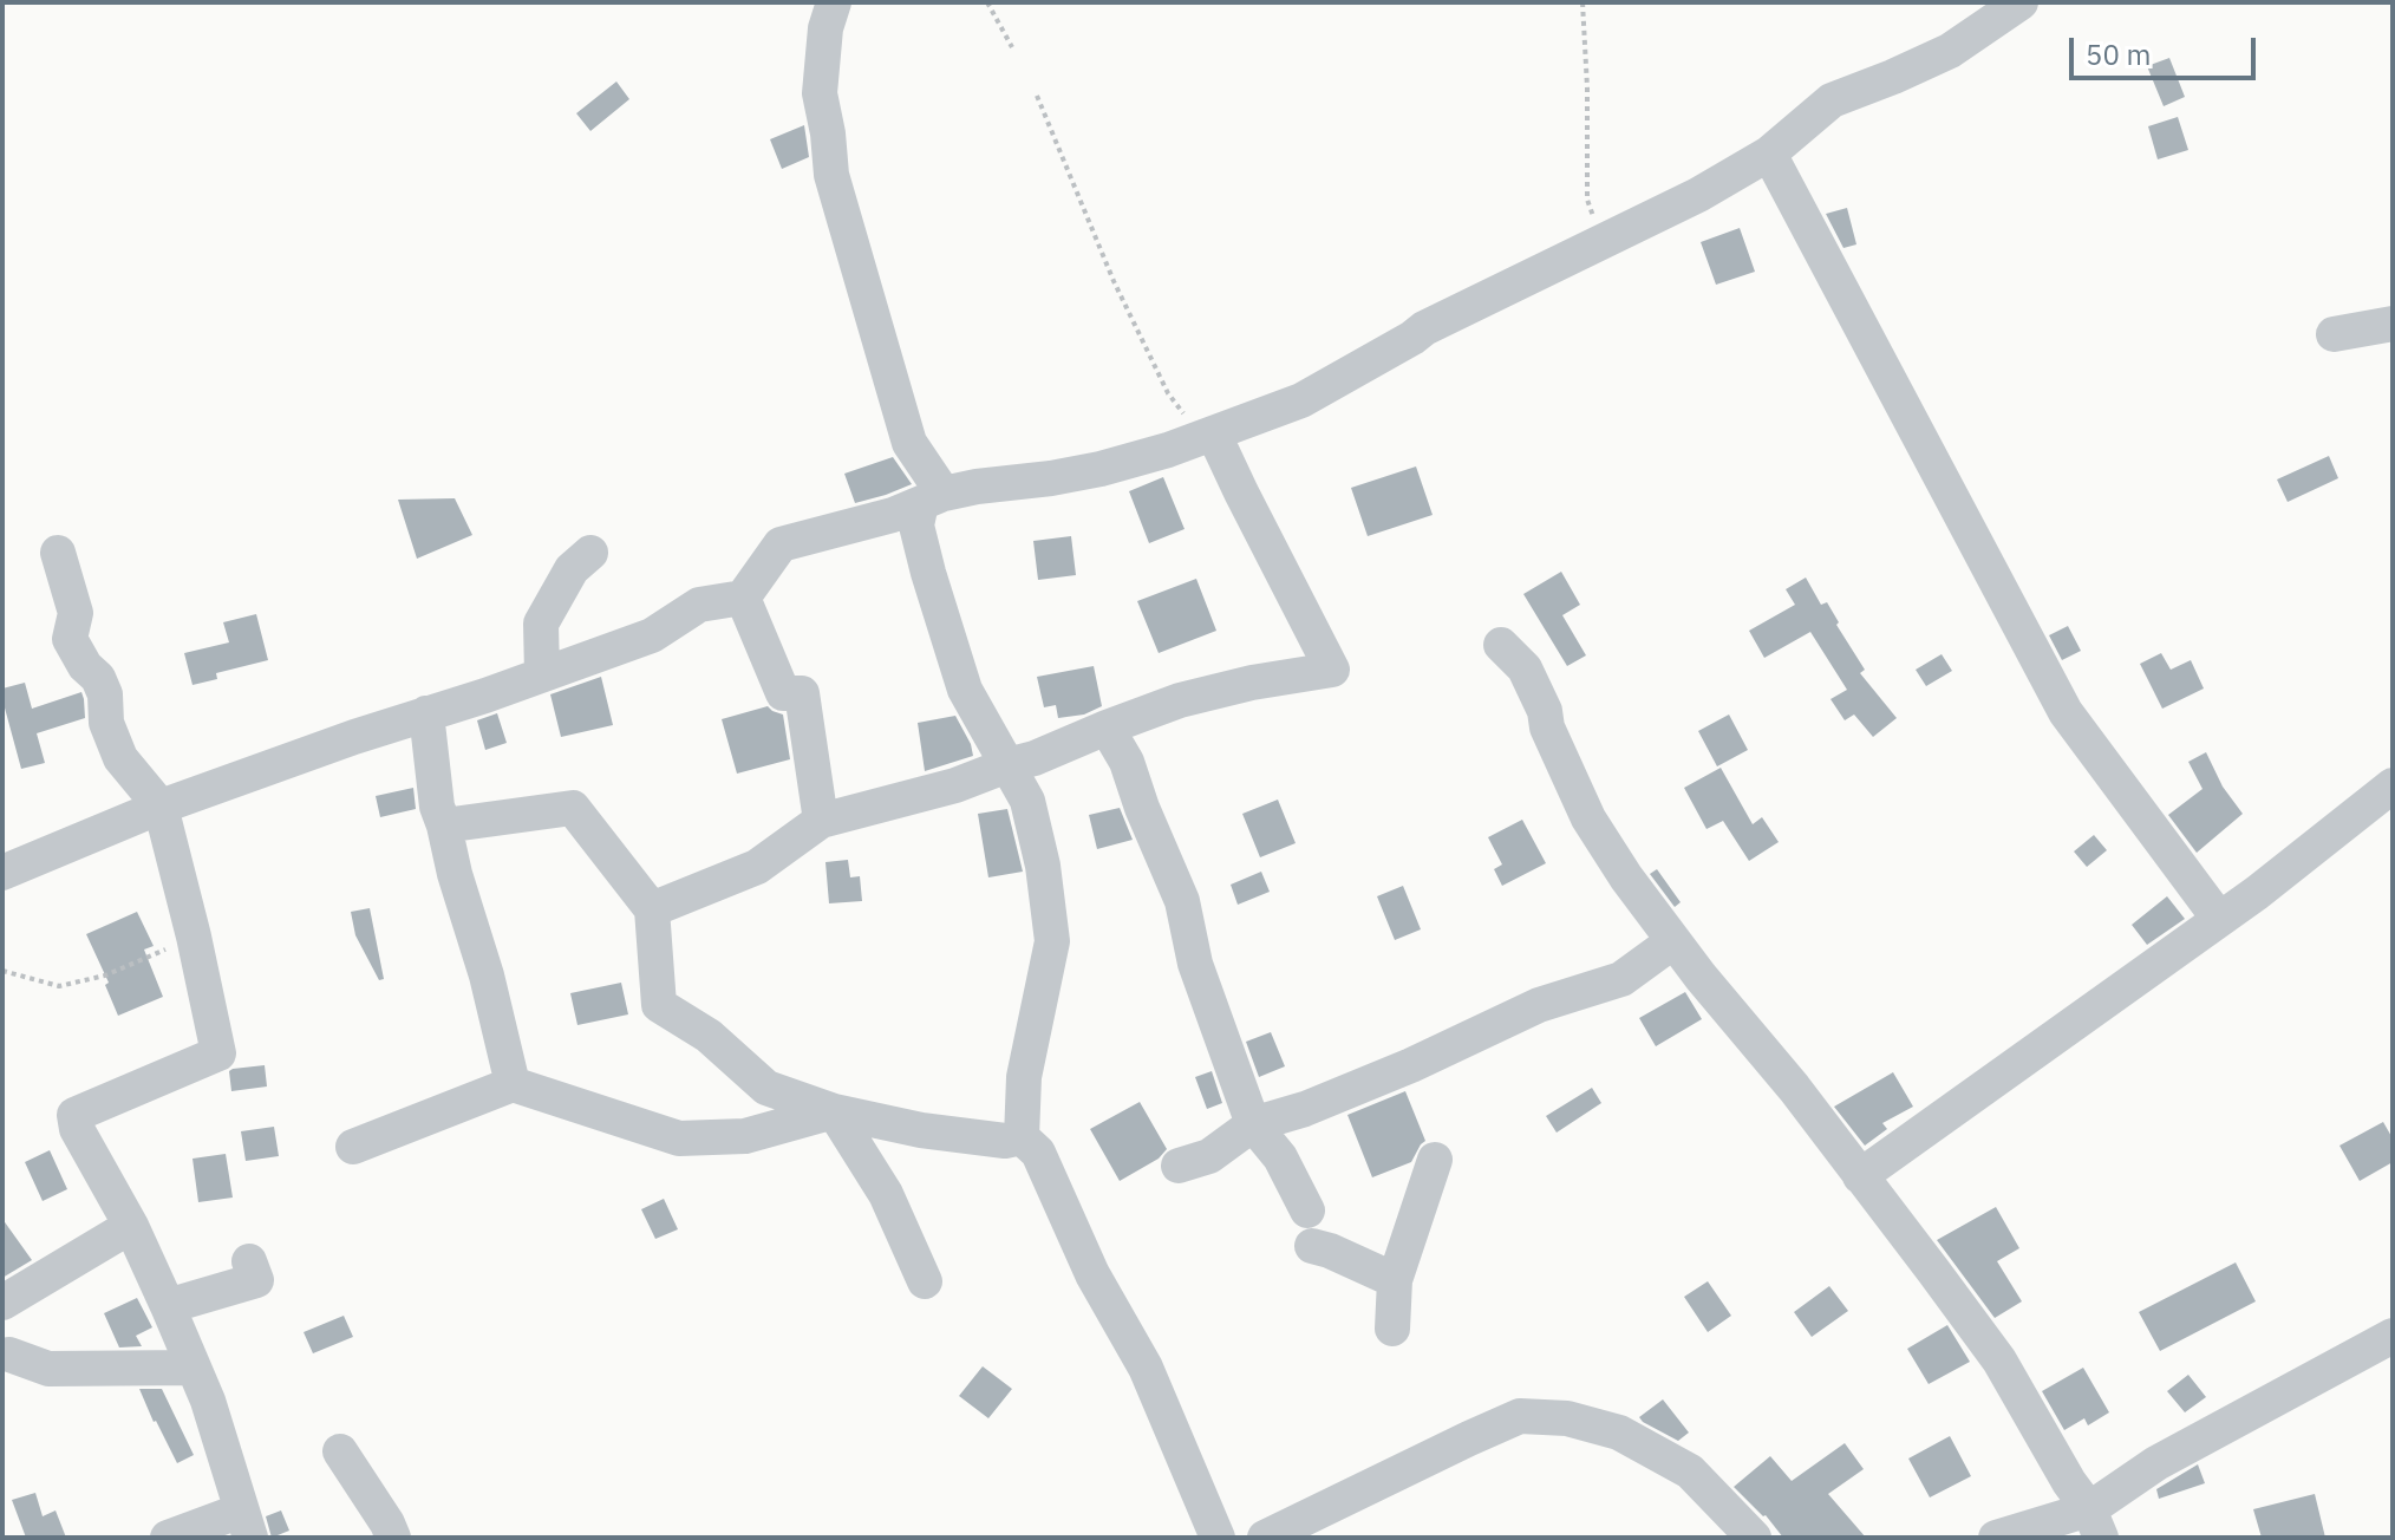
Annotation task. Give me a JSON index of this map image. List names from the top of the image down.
{
  "scale_bar": "50 m"
}
